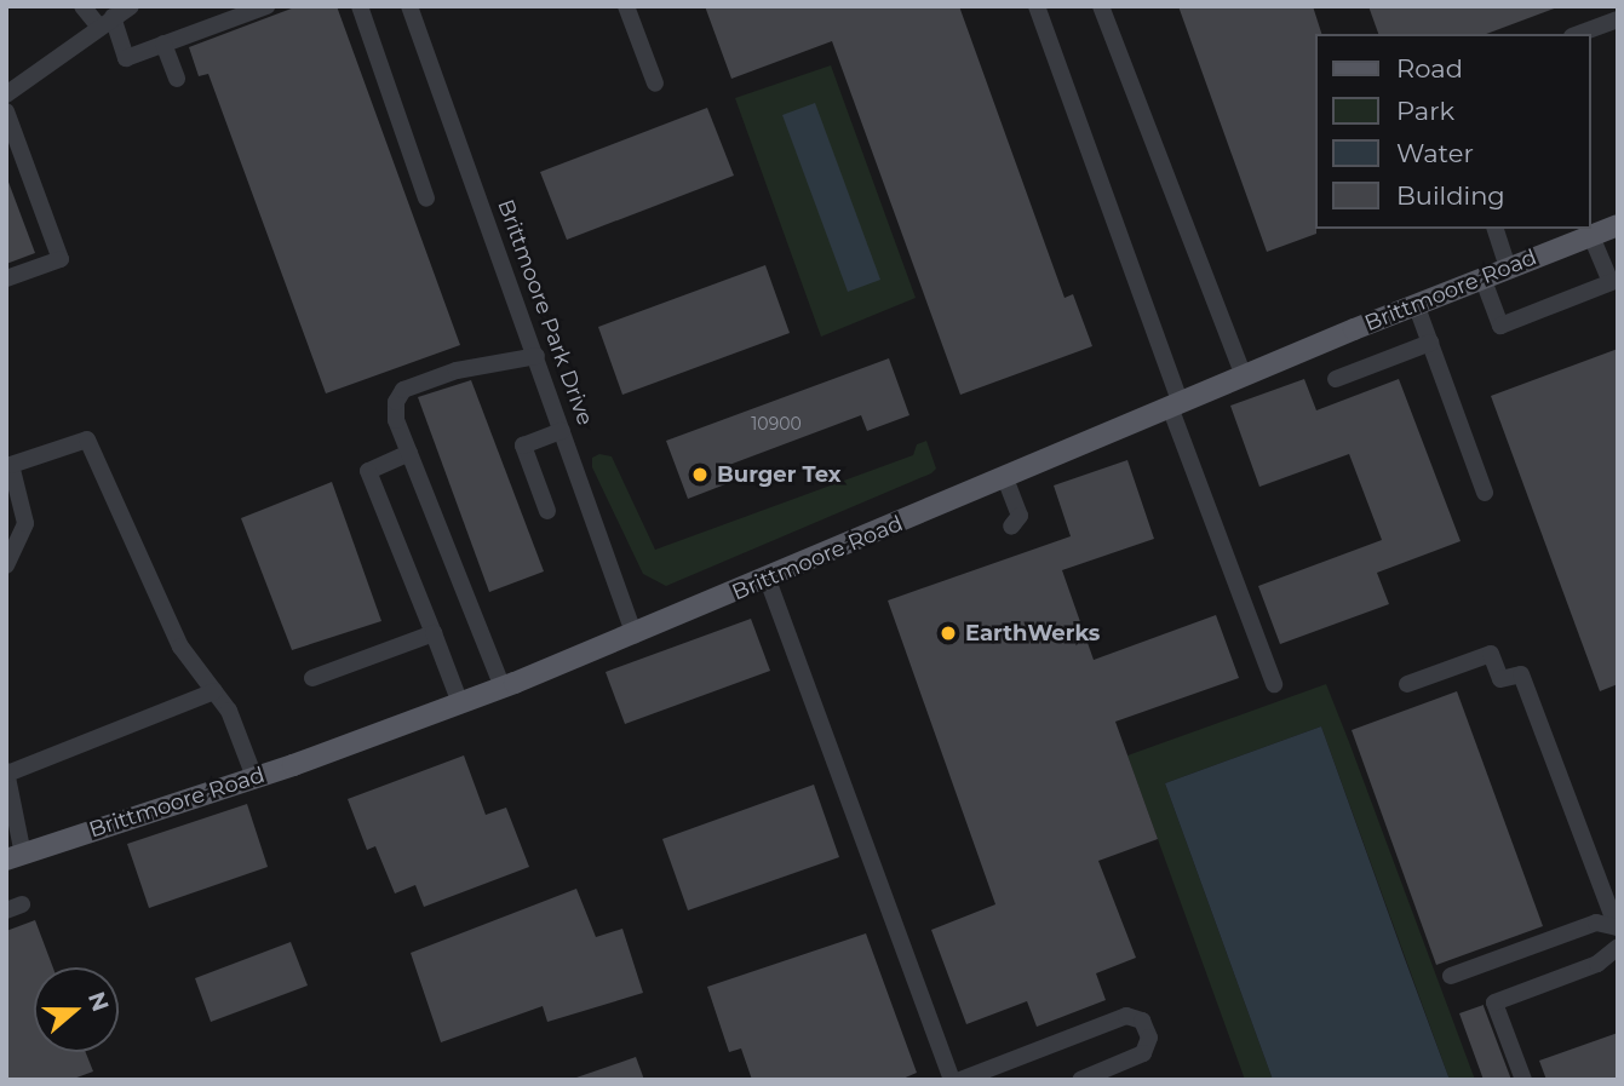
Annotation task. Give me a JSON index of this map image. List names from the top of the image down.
{
  "streets": {
    "main road": ["Brittmoore Road"],
    "street": ["Brittmoore Park Drive"]
  },
  "crossings": [
    ["Brittmoore Road", "Brittmoore Park Drive"]
  ],
  "places": ["Burger Tex", "EarthWerks"],
  "house_numbers": ["10900"],
  "legend": [
    "Road",
    "Park",
    "Water",
    "Building"
  ],
  "north": "right"
}
